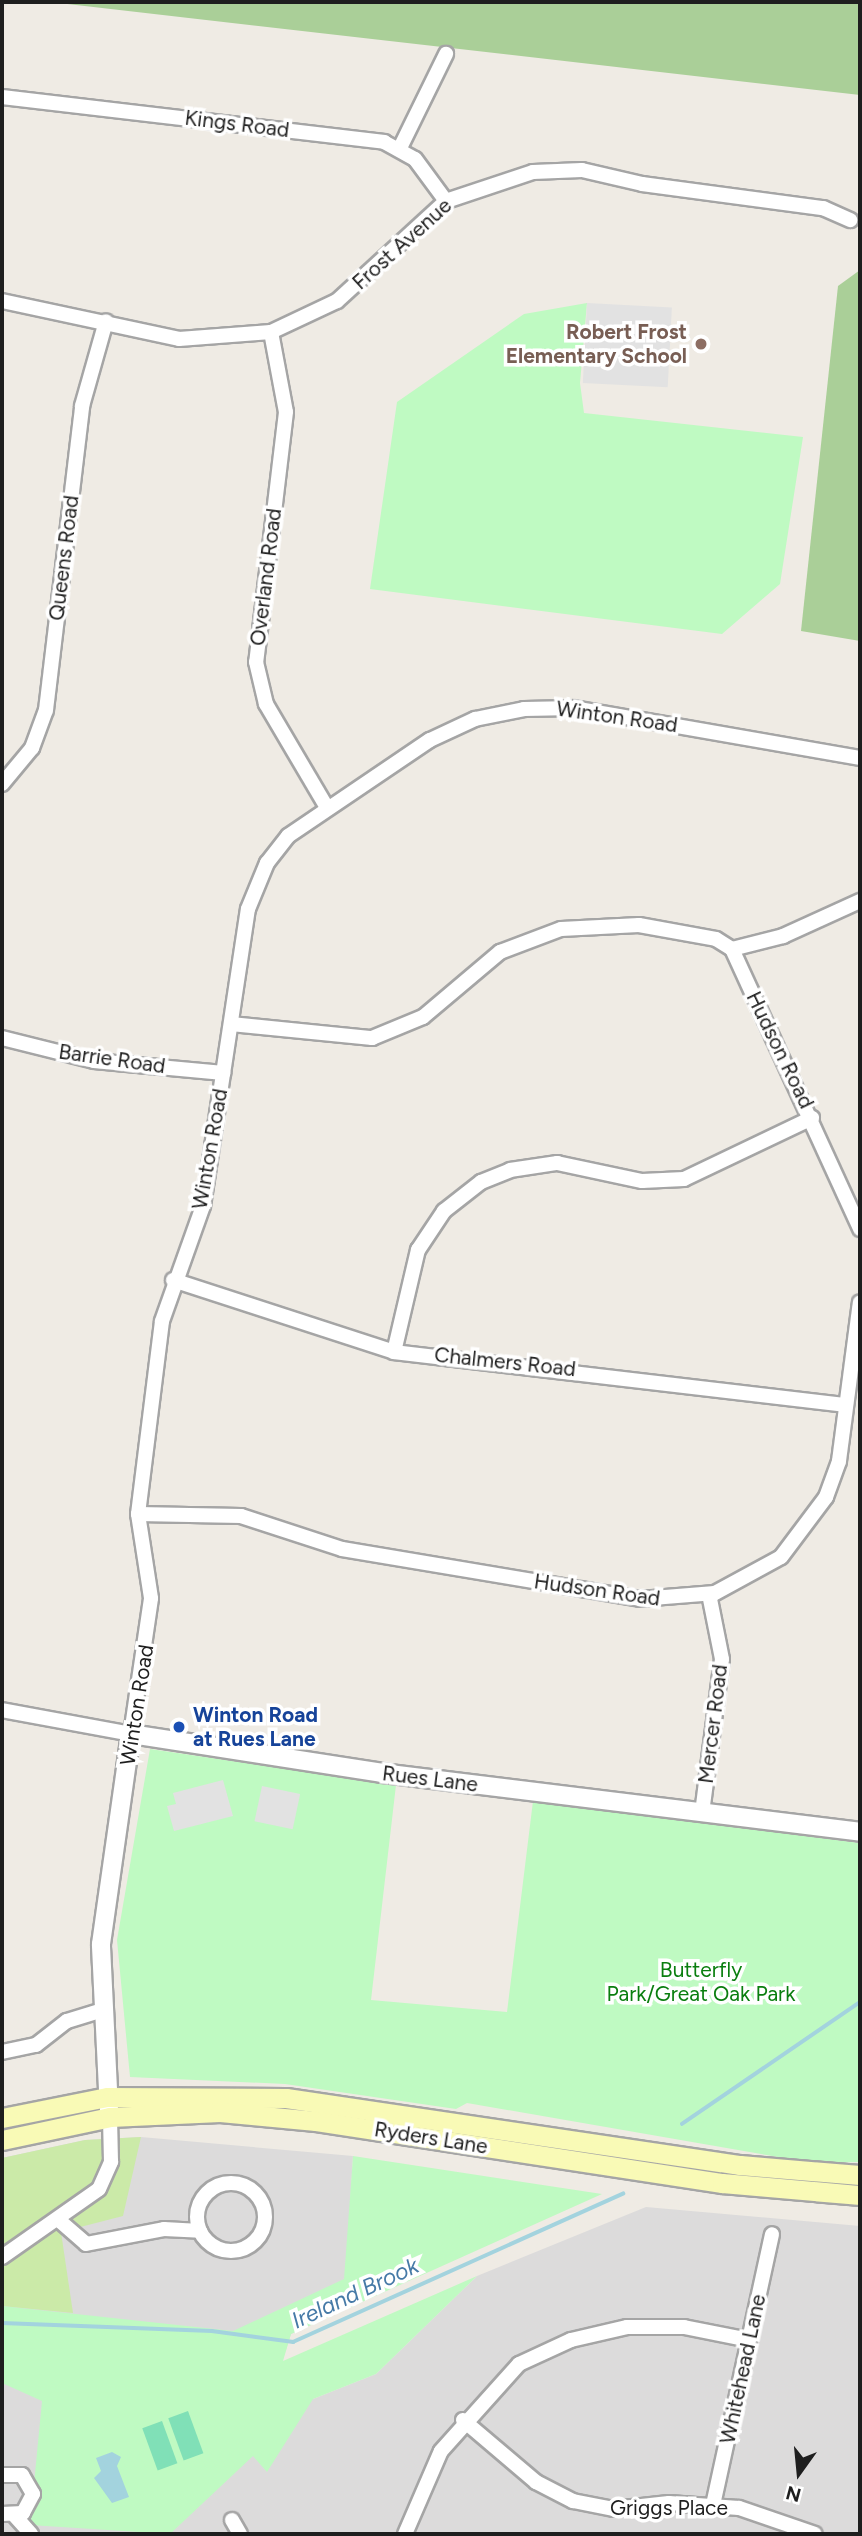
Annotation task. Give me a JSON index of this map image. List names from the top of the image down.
{
  "streets": {
    "main road": ["Ryders Lane"],
    "street": [
      "Kings Road",
      "Frost Avenue",
      "Queens Road",
      "Overland Road",
      "Winton Road",
      "Hudson Road",
      "Barrie Road",
      "Chalmers Road",
      "Mercer Road",
      "Rues Lane",
      "Whitehead Lane",
      "Griggs Place"
    ]
  },
  "crossings": [
    ["Frost Avenue", "Queens Road"],
    ["Frost Avenue", "Overland Road"],
    ["Overland Road", "Winton Road"],
    ["Winton Road", "Hudson Road"],
    ["Winton Road", "Barrie Road"],
    ["Winton Road", "Chalmers Road"],
    ["Winton Road", "Rues Lane"],
    ["Winton Road", "Ryders Lane"],
    ["Hudson Road", "Chalmers Road"],
    ["Hudson Road", "Mercer Road"],
    ["Mercer Road", "Rues Lane"],
    ["Whitehead Lane", "Griggs Place"]
  ],
  "water": ["Ireland Brook"],
  "parks": ["Butterfly Park/Great Oak Park"],
  "places": ["Robert Frost Elementary School", "Winton Road at Rues Lane"],
  "north": "bottom"
}
